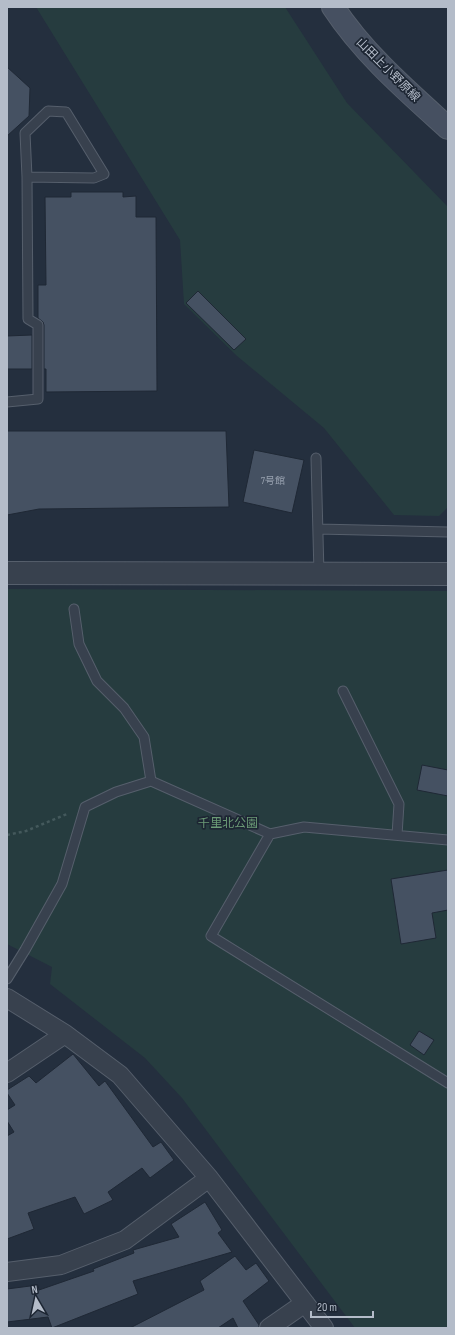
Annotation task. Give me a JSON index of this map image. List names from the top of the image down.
{
  "streets": {
    "main road": ["山田上小野原線"]
  },
  "parks": ["千里北公園"],
  "house_numbers": ["7号館"],
  "scale_bar": "20 m",
  "north": "top"
}
